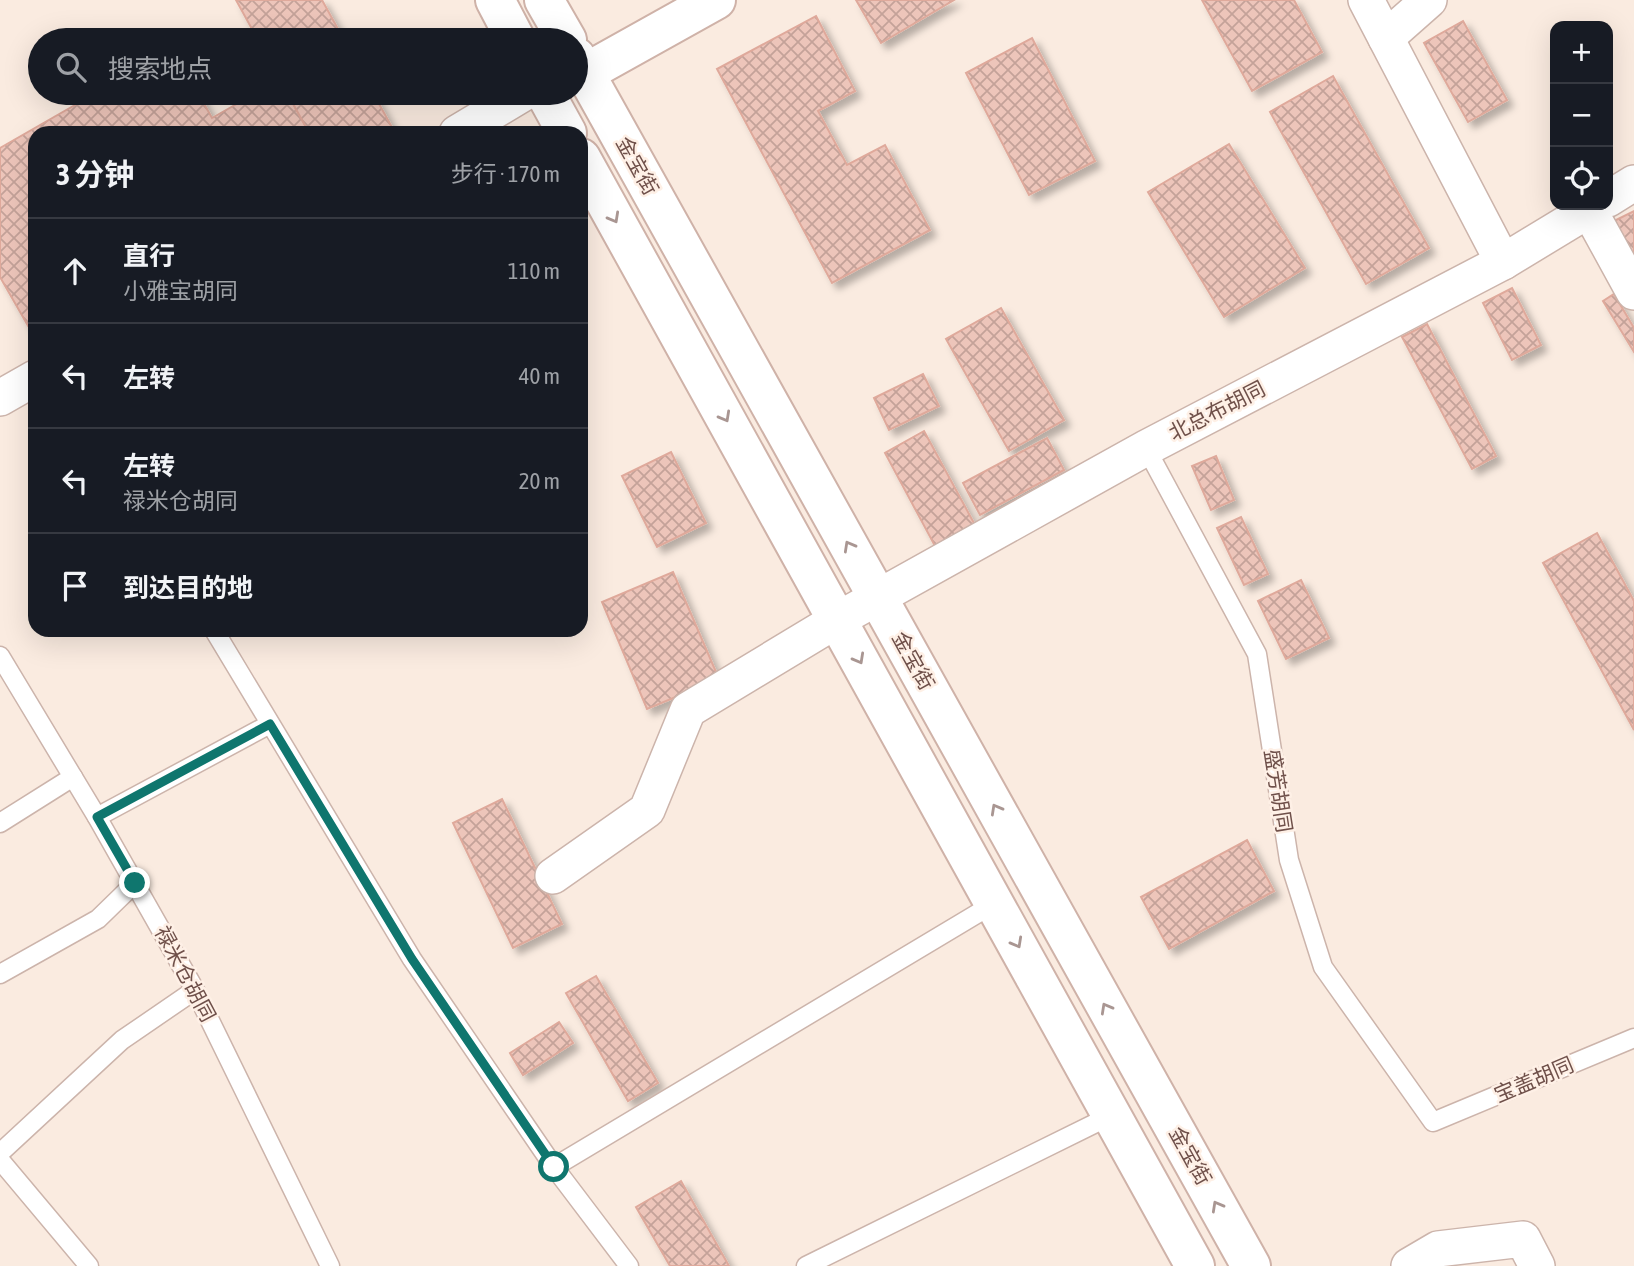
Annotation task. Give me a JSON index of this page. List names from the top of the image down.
{
  "streets": {
    "main road": ["金宝街"],
    "street": ["北总布胡同"],
    "lane": ["盛芳胡同", "禄米仓胡同", "宝盖胡同"]
  },
  "crossings": [
    ["金宝街", "北总布胡同"],
    ["北总布胡同", "盛芳胡同"],
    ["盛芳胡同", "宝盖胡同"]
  ],
  "page": {
    "map_buttons": ["+", "−"],
    "search": "搜索地点",
    "heading": ["3 分钟", "步行 · 170 m"],
    "list": [
      ["直行", "小雅宝胡同", "110 m"],
      ["左转", "40 m"],
      ["左转", "禄米仓胡同", "20 m"],
      "到达目的地"
    ]
  }
}
